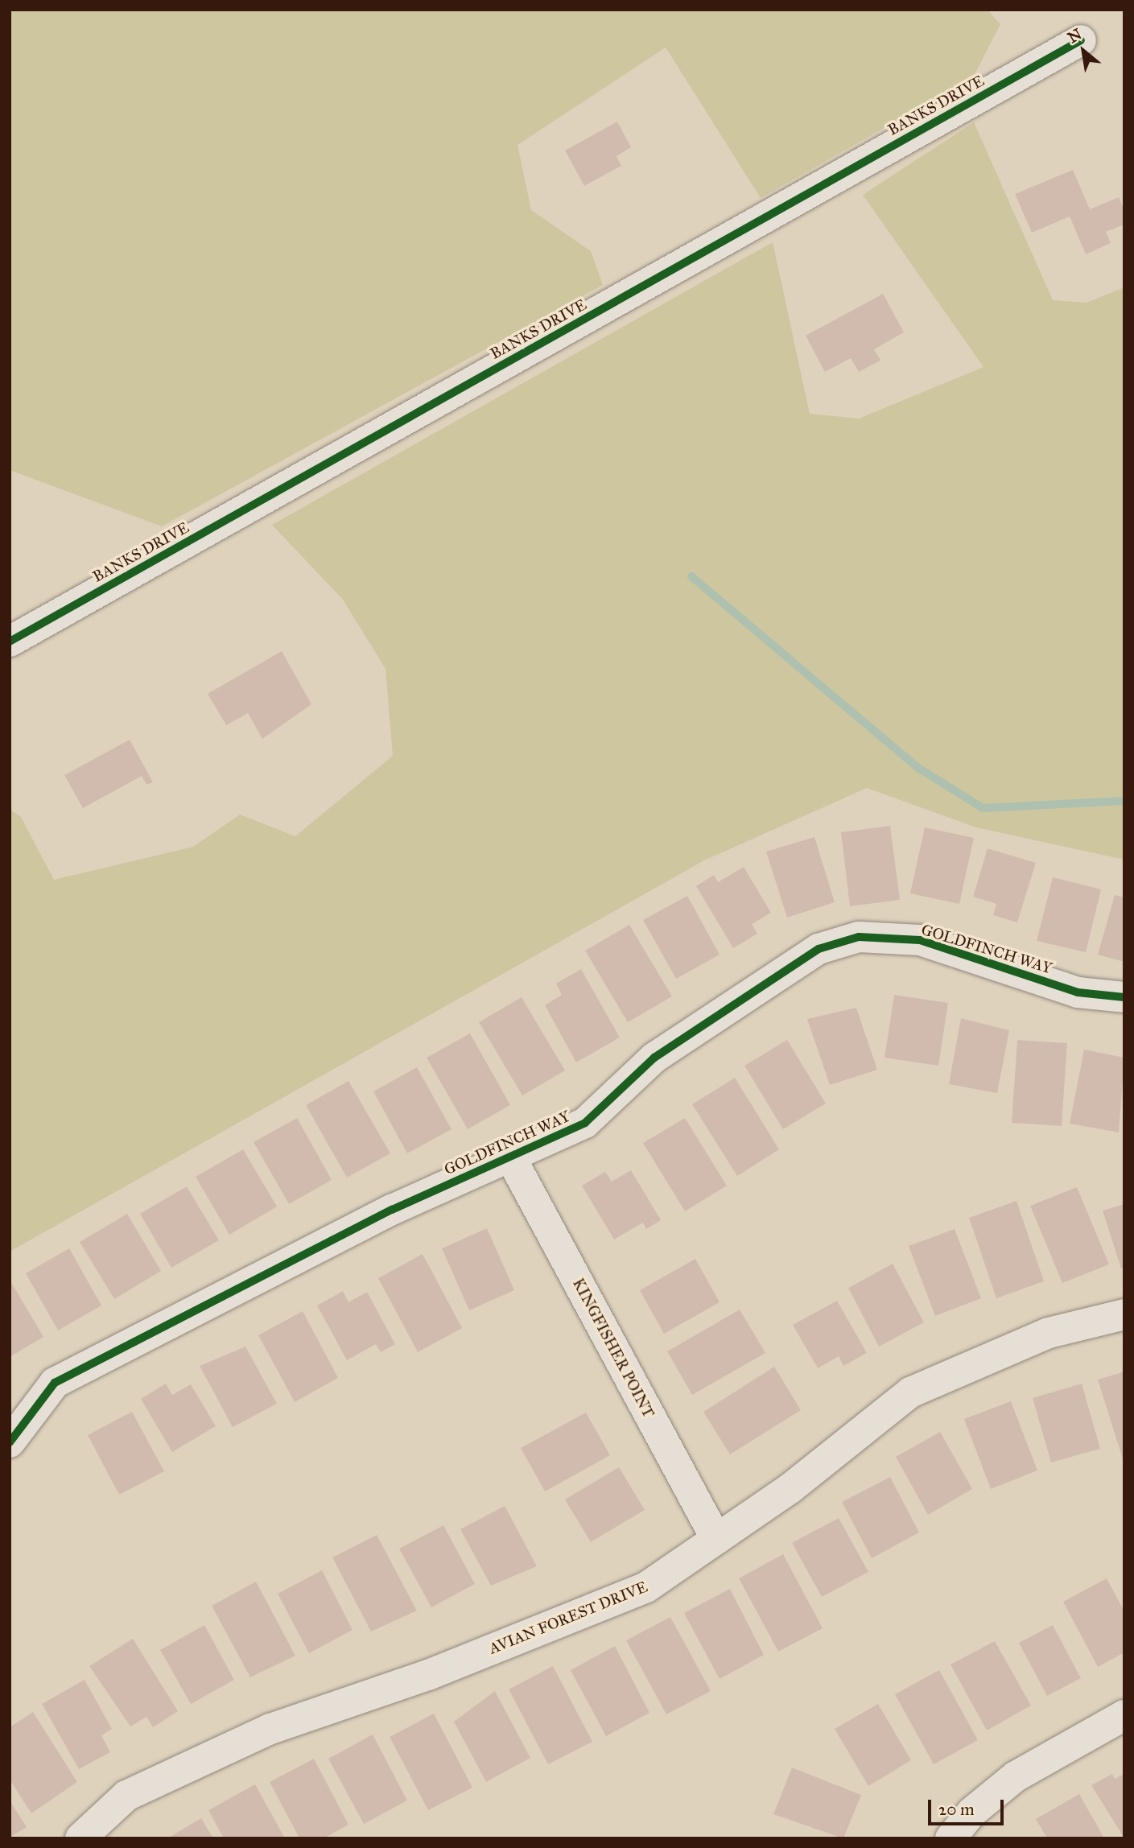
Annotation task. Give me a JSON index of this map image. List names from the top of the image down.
{
  "streets": {
    "street": [
      "BANKS DRIVE",
      "GOLDFINCH WAY",
      "KINGFISHER POINT",
      "AVIAN FOREST DRIVE"
    ]
  },
  "crossings": [
    ["GOLDFINCH WAY", "KINGFISHER POINT"],
    ["KINGFISHER POINT", "AVIAN FOREST DRIVE"]
  ],
  "scale_bar": "20 m",
  "north": "top left"
}
